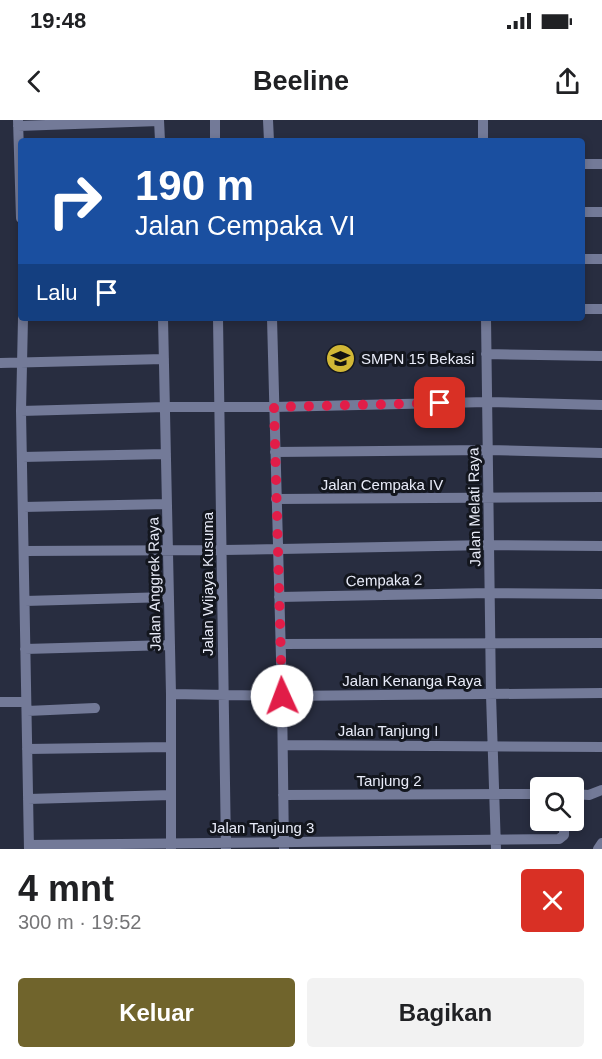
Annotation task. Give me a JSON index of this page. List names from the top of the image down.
{
  "streets": {
    "street": [
      "Jalan Cempaka IV",
      "Jalan Melati Raya",
      "Cempaka 2",
      "Jalan Anggrek Raya",
      "Jalan Wijaya Kusuma",
      "Jalan Kenanga Raya",
      "Jalan Tanjung I",
      "Tanjung 2",
      "Jalan Tanjung 3"
    ]
  },
  "crossings": [
    ["Jalan Cempaka IV", "Jalan Melati Raya"],
    ["Jalan Melati Raya", "Cempaka 2"],
    ["Jalan Melati Raya", "Jalan Kenanga Raya"],
    ["Jalan Melati Raya", "Jalan Tanjung I"],
    ["Jalan Melati Raya", "Tanjung 2"],
    ["Jalan Melati Raya", "Jalan Tanjung 3"],
    ["Jalan Anggrek Raya", "Jalan Kenanga Raya"],
    ["Jalan Anggrek Raya", "Jalan Tanjung 3"],
    ["Jalan Wijaya Kusuma", "Jalan Kenanga Raya"],
    ["Jalan Wijaya Kusuma", "Jalan Tanjung 3"]
  ],
  "places": {
    "school or university": ["SMPN 15 Bekasi"]
  },
  "page": {
    "status": "19:48",
    "header": "Beeline",
    "turn": ["190 m", "Jalan Cempaka VI"],
    "then": "Lalu",
    "heading": ["4 mnt", "300 m · 19:52"],
    "buttons": ["Keluar", "Bagikan"]
  }
}
